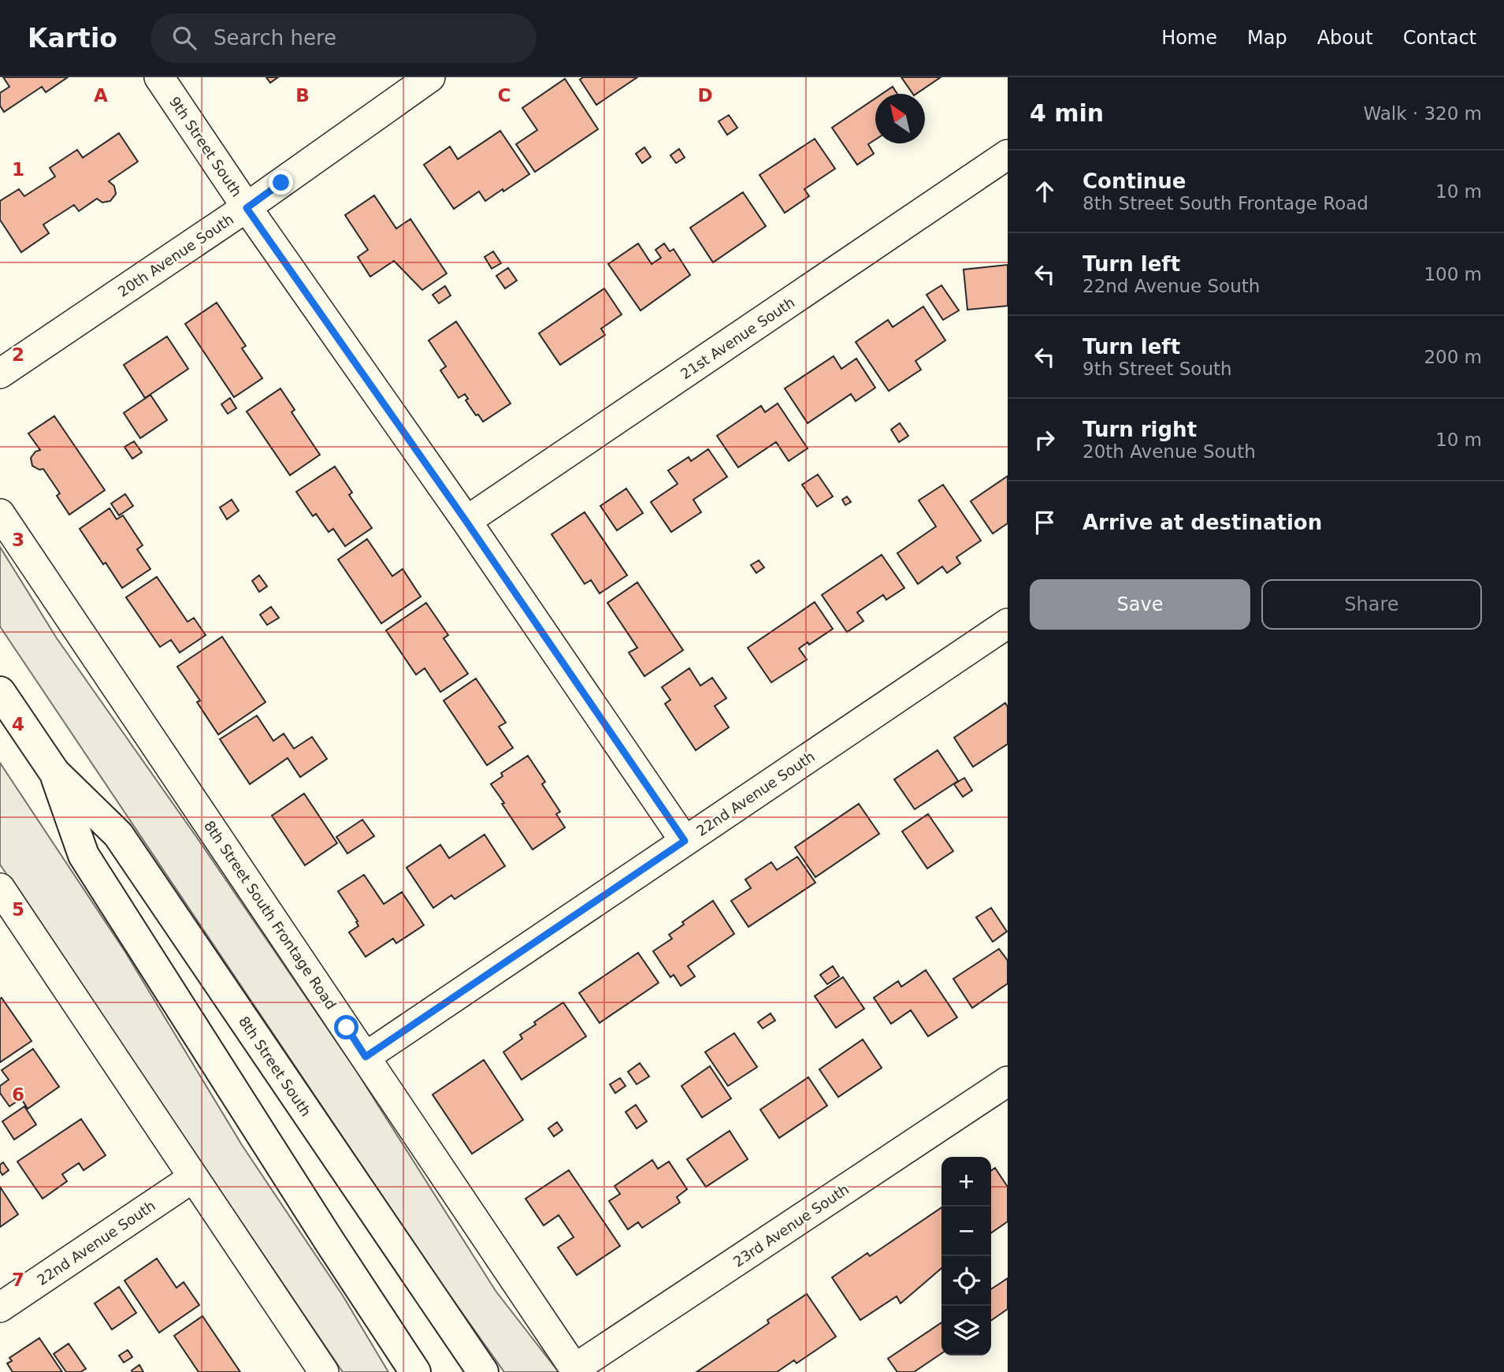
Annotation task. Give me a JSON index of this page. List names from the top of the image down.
{
  "streets": {
    "main road": ["8th Street South"],
    "street": [
      "9th Street South",
      "20th Avenue South",
      "21st Avenue South",
      "22nd Avenue South",
      "8th Street South Frontage Road",
      "23rd Avenue South"
    ]
  },
  "crossings": [
    ["9th Street South", "20th Avenue South"],
    ["9th Street South", "21st Avenue South"],
    ["9th Street South", "22nd Avenue South"],
    ["22nd Avenue South", "8th Street South Frontage Road"],
    ["8th Street South Frontage Road", "23rd Avenue South"]
  ],
  "north": "top left",
  "page": {
    "header": "Kartio",
    "search": "Search here",
    "nav": [
      "Home",
      "Map",
      "About",
      "Contact"
    ],
    "heading": ["4 min", "Walk · 320 m"],
    "list": [
      ["Continue", "8th Street South Frontage Road", "10 m"],
      ["Turn left", "22nd Avenue South", "100 m"],
      ["Turn left", "9th Street South", "200 m"],
      ["Turn right", "20th Avenue South", "10 m"],
      "Arrive at destination"
    ],
    "buttons": ["Save", "Share"],
    "map_buttons": ["+", "−"]
  },
  "grid": {
    "columns": [
      "A",
      "B",
      "C",
      "D"
    ],
    "rows": [
      "1",
      "2",
      "3",
      "4",
      "5",
      "6",
      "7"
    ]
  }
}
